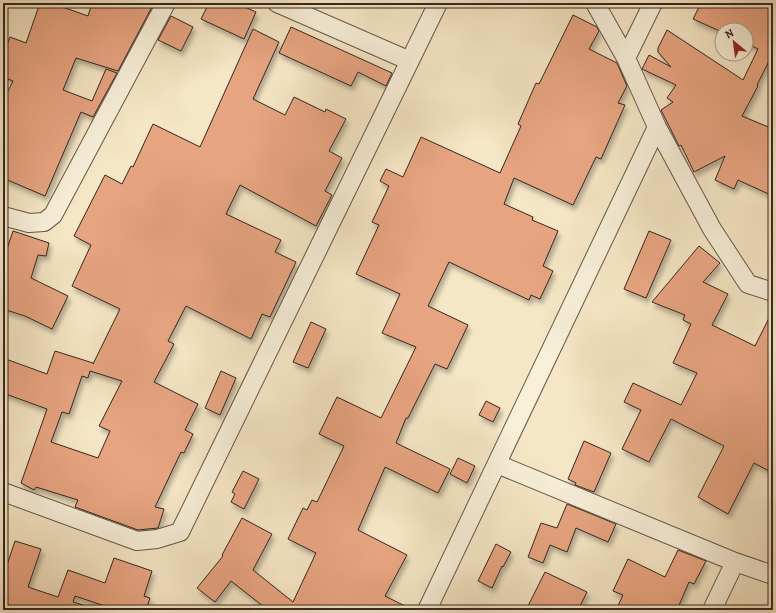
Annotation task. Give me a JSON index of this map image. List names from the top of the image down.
{
  "north": "top left"
}
